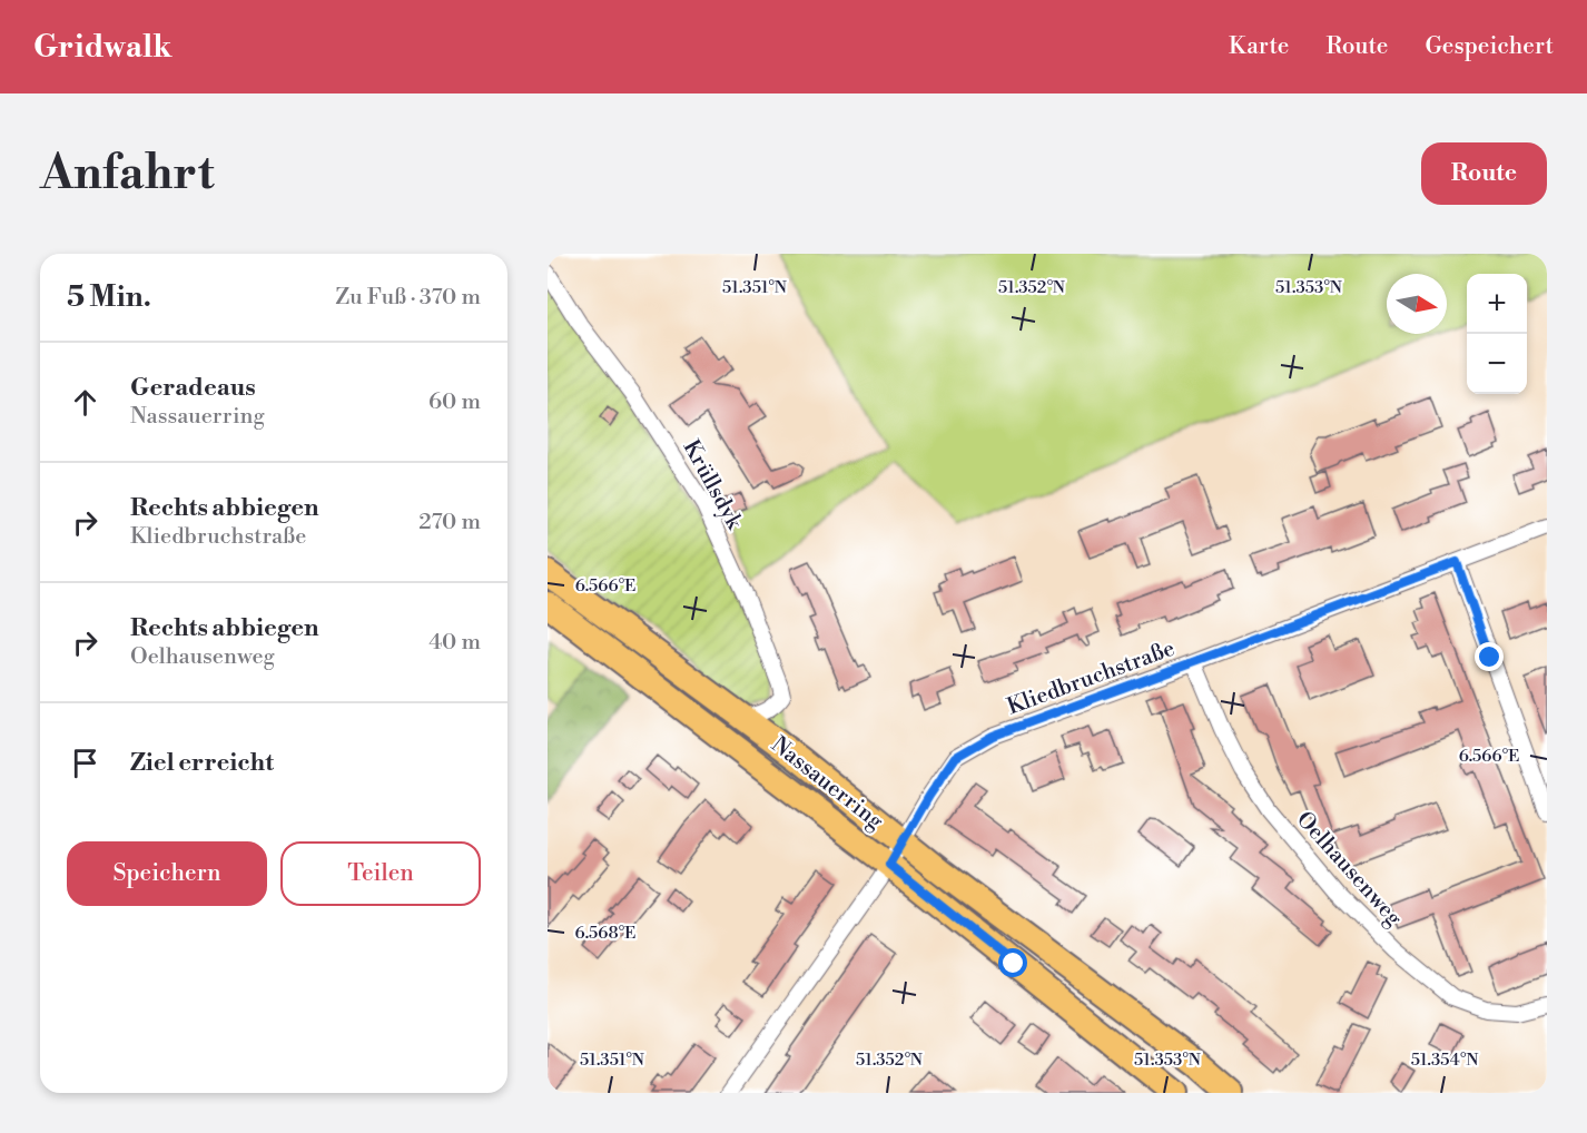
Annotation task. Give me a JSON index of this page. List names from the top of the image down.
{
  "streets": {
    "main road": ["Nassauerring"],
    "street": ["Krüllsdyk", "Kliedbruchstraße", "Oelhausenweg"]
  },
  "crossings": [
    ["Krüllsdyk", "Nassauerring"],
    ["Kliedbruchstraße", "Nassauerring"],
    ["Kliedbruchstraße", "Oelhausenweg"]
  ],
  "north": "right",
  "page": {
    "header": "Gridwalk",
    "nav": ["Karte", "Route", "Gespeichert"],
    "buttons": [
      "Route",
      ["Speichern", "Teilen"]
    ],
    "title": "Anfahrt",
    "heading": ["5 Min.", "Zu Fuß · 370 m"],
    "map_buttons": ["+", "−"],
    "list": [
      ["Geradeaus", "Nassauerring", "60 m"],
      ["Rechts abbiegen", "Kliedbruchstraße", "270 m"],
      ["Rechts abbiegen", "Oelhausenweg", "40 m"],
      "Ziel erreicht"
    ]
  },
  "coordinates": [
    "51.351°N",
    "51.352°N",
    "51.353°N",
    "6.566°E",
    "6.568°E",
    "51.354°N"
  ]
}
